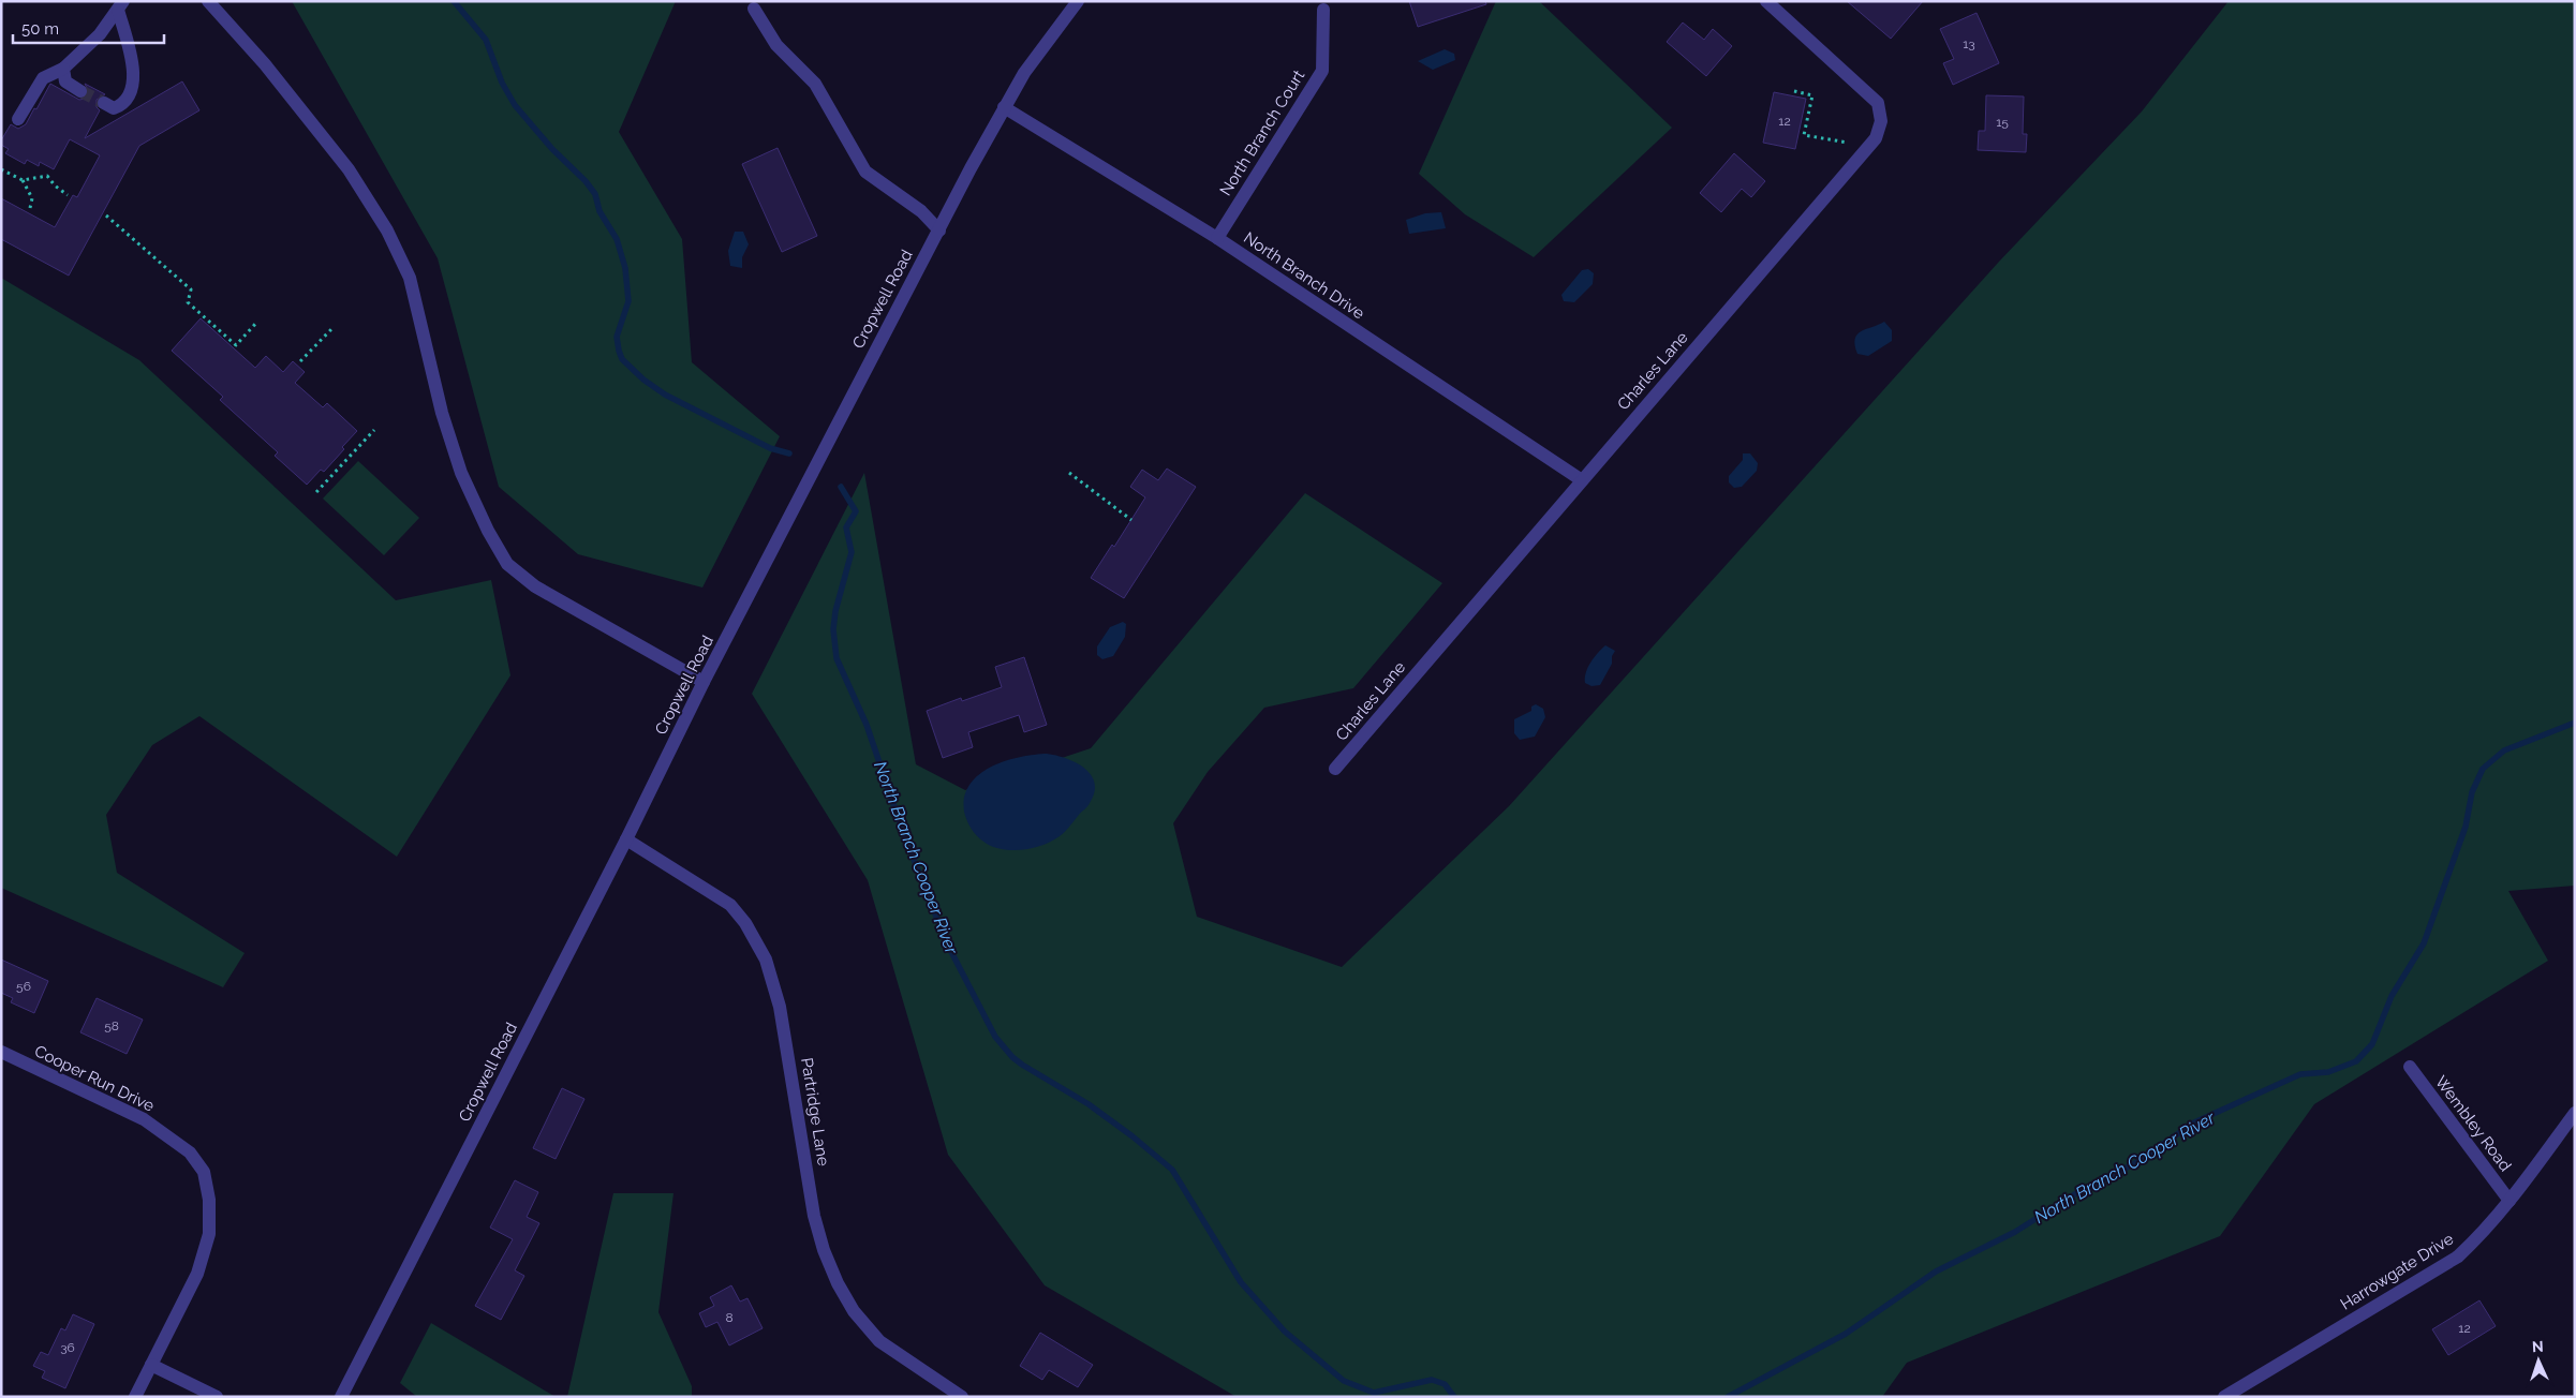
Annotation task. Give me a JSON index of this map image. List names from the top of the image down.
{
  "streets": {
    "street": [
      "North Branch Court",
      "North Branch Drive",
      "Cropwell Road",
      "Charles Lane",
      "Cooper Run Drive",
      "Partridge Lane",
      "Wembley Road",
      "Harrowgate Drive"
    ]
  },
  "crossings": [
    ["North Branch Court", "North Branch Drive"],
    ["North Branch Drive", "Cropwell Road"],
    ["North Branch Drive", "Charles Lane"],
    ["Cropwell Road", "Partridge Lane"],
    ["Wembley Road", "Harrowgate Drive"]
  ],
  "water": ["North Branch Cooper River"],
  "house_numbers": [
    "13",
    "12",
    "15",
    "56",
    "58",
    "8",
    "12",
    "36"
  ],
  "scale_bar": "50 m",
  "north": "top"
}
